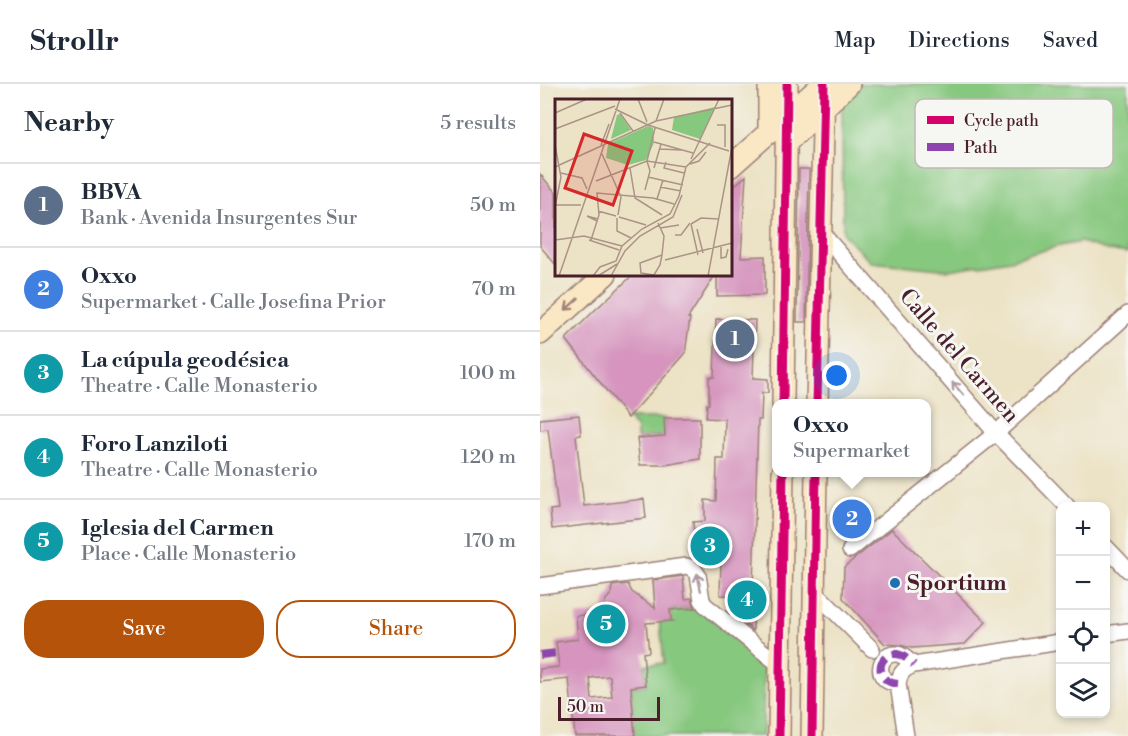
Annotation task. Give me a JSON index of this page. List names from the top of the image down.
{
  "streets": {
    "street": ["Calle del Carmen"]
  },
  "one_way": ["Calle del Carmen"],
  "places": ["Sportium"],
  "legend": ["Cycle path", "Path"],
  "scale_bar": "50 m",
  "page": {
    "header": "Strollr",
    "nav": ["Map", "Directions", "Saved"],
    "heading": ["Nearby", "5 results"],
    "list": [
      {
        "mark": "1",
        "name": "BBVA",
        "note": "Bank · Avenida Insurgentes Sur",
        "value": "50 m"
      },
      {
        "mark": "2",
        "name": "Oxxo",
        "note": "Supermarket · Calle Josefina Prior",
        "value": "70 m"
      },
      {
        "mark": "3",
        "name": "La cúpula geodésica",
        "note": "Theatre · Calle Monasterio",
        "value": "100 m"
      },
      {
        "mark": "4",
        "name": "Foro Lanziloti",
        "note": "Theatre · Calle Monasterio",
        "value": "120 m"
      },
      {
        "mark": "5",
        "name": "Iglesia del Carmen",
        "note": "Place · Calle Monasterio",
        "value": "170 m"
      }
    ],
    "pins": [
      "1",
      "2",
      "3",
      "4",
      "5"
    ],
    "popup": ["Oxxo", "Supermarket"],
    "map_buttons": ["+", "−"],
    "buttons": ["Save", "Share"],
    "scale": "50 m"
  }
}
